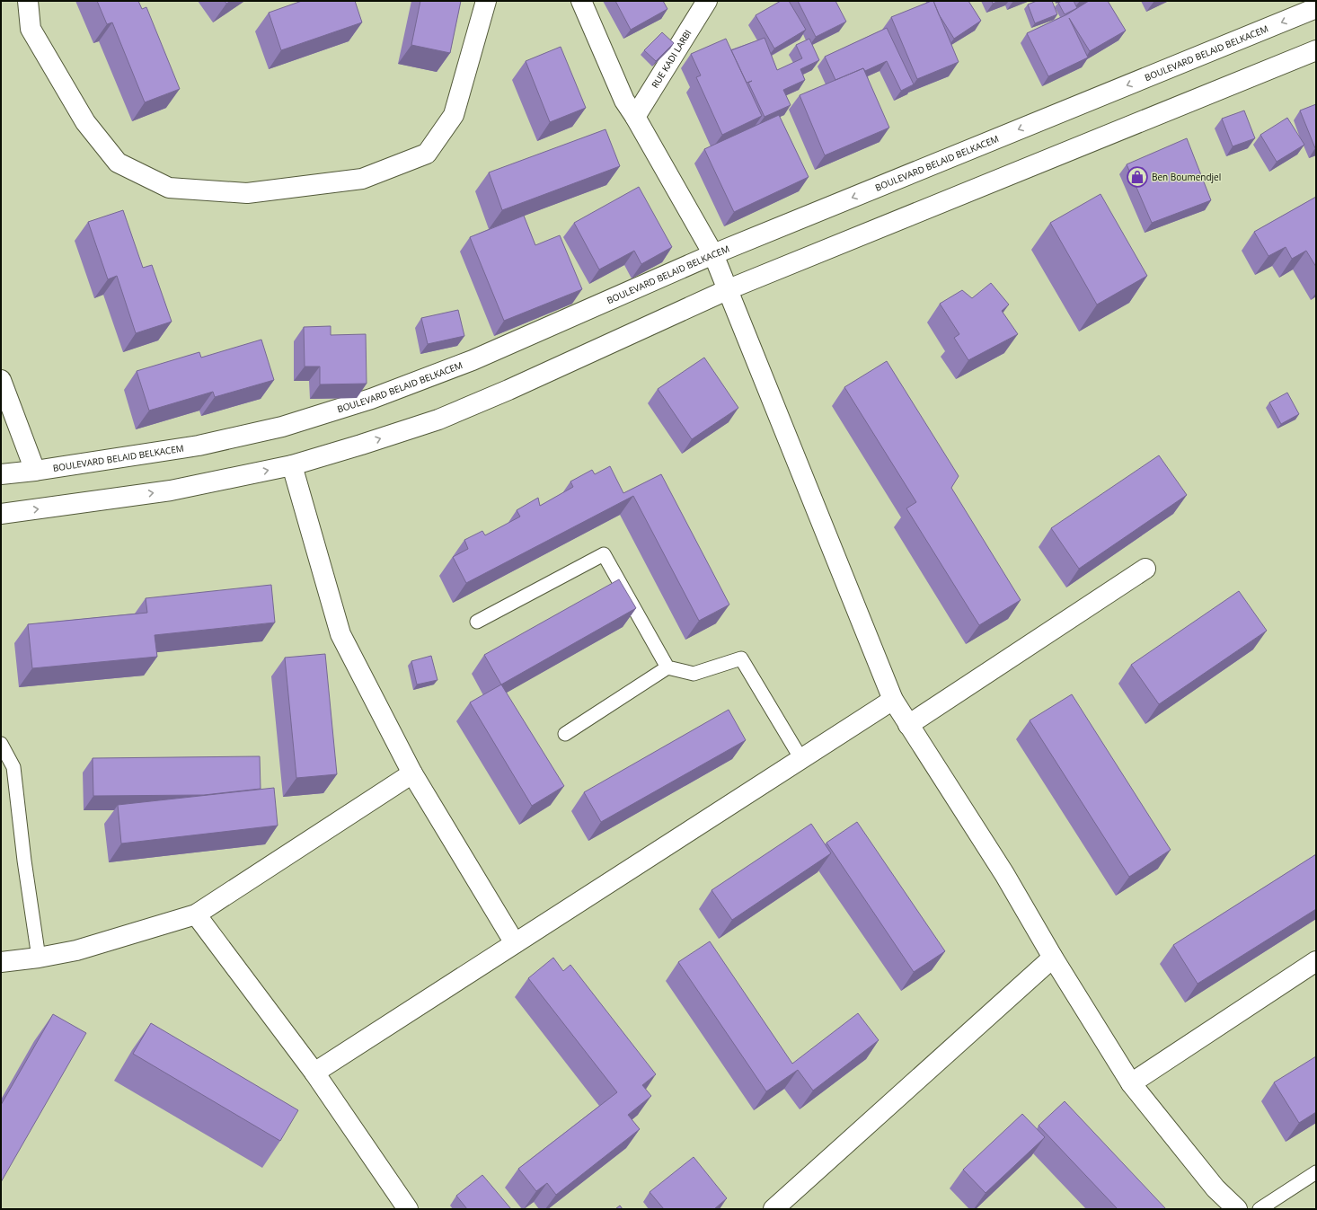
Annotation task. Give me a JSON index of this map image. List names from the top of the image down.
{
  "streets": {
    "street": ["BOULEVARD BELAID BELKACEM", "RUE KADI LARBI"]
  },
  "places": {
    "shop": ["Ben Boumendjel"]
  }
}
